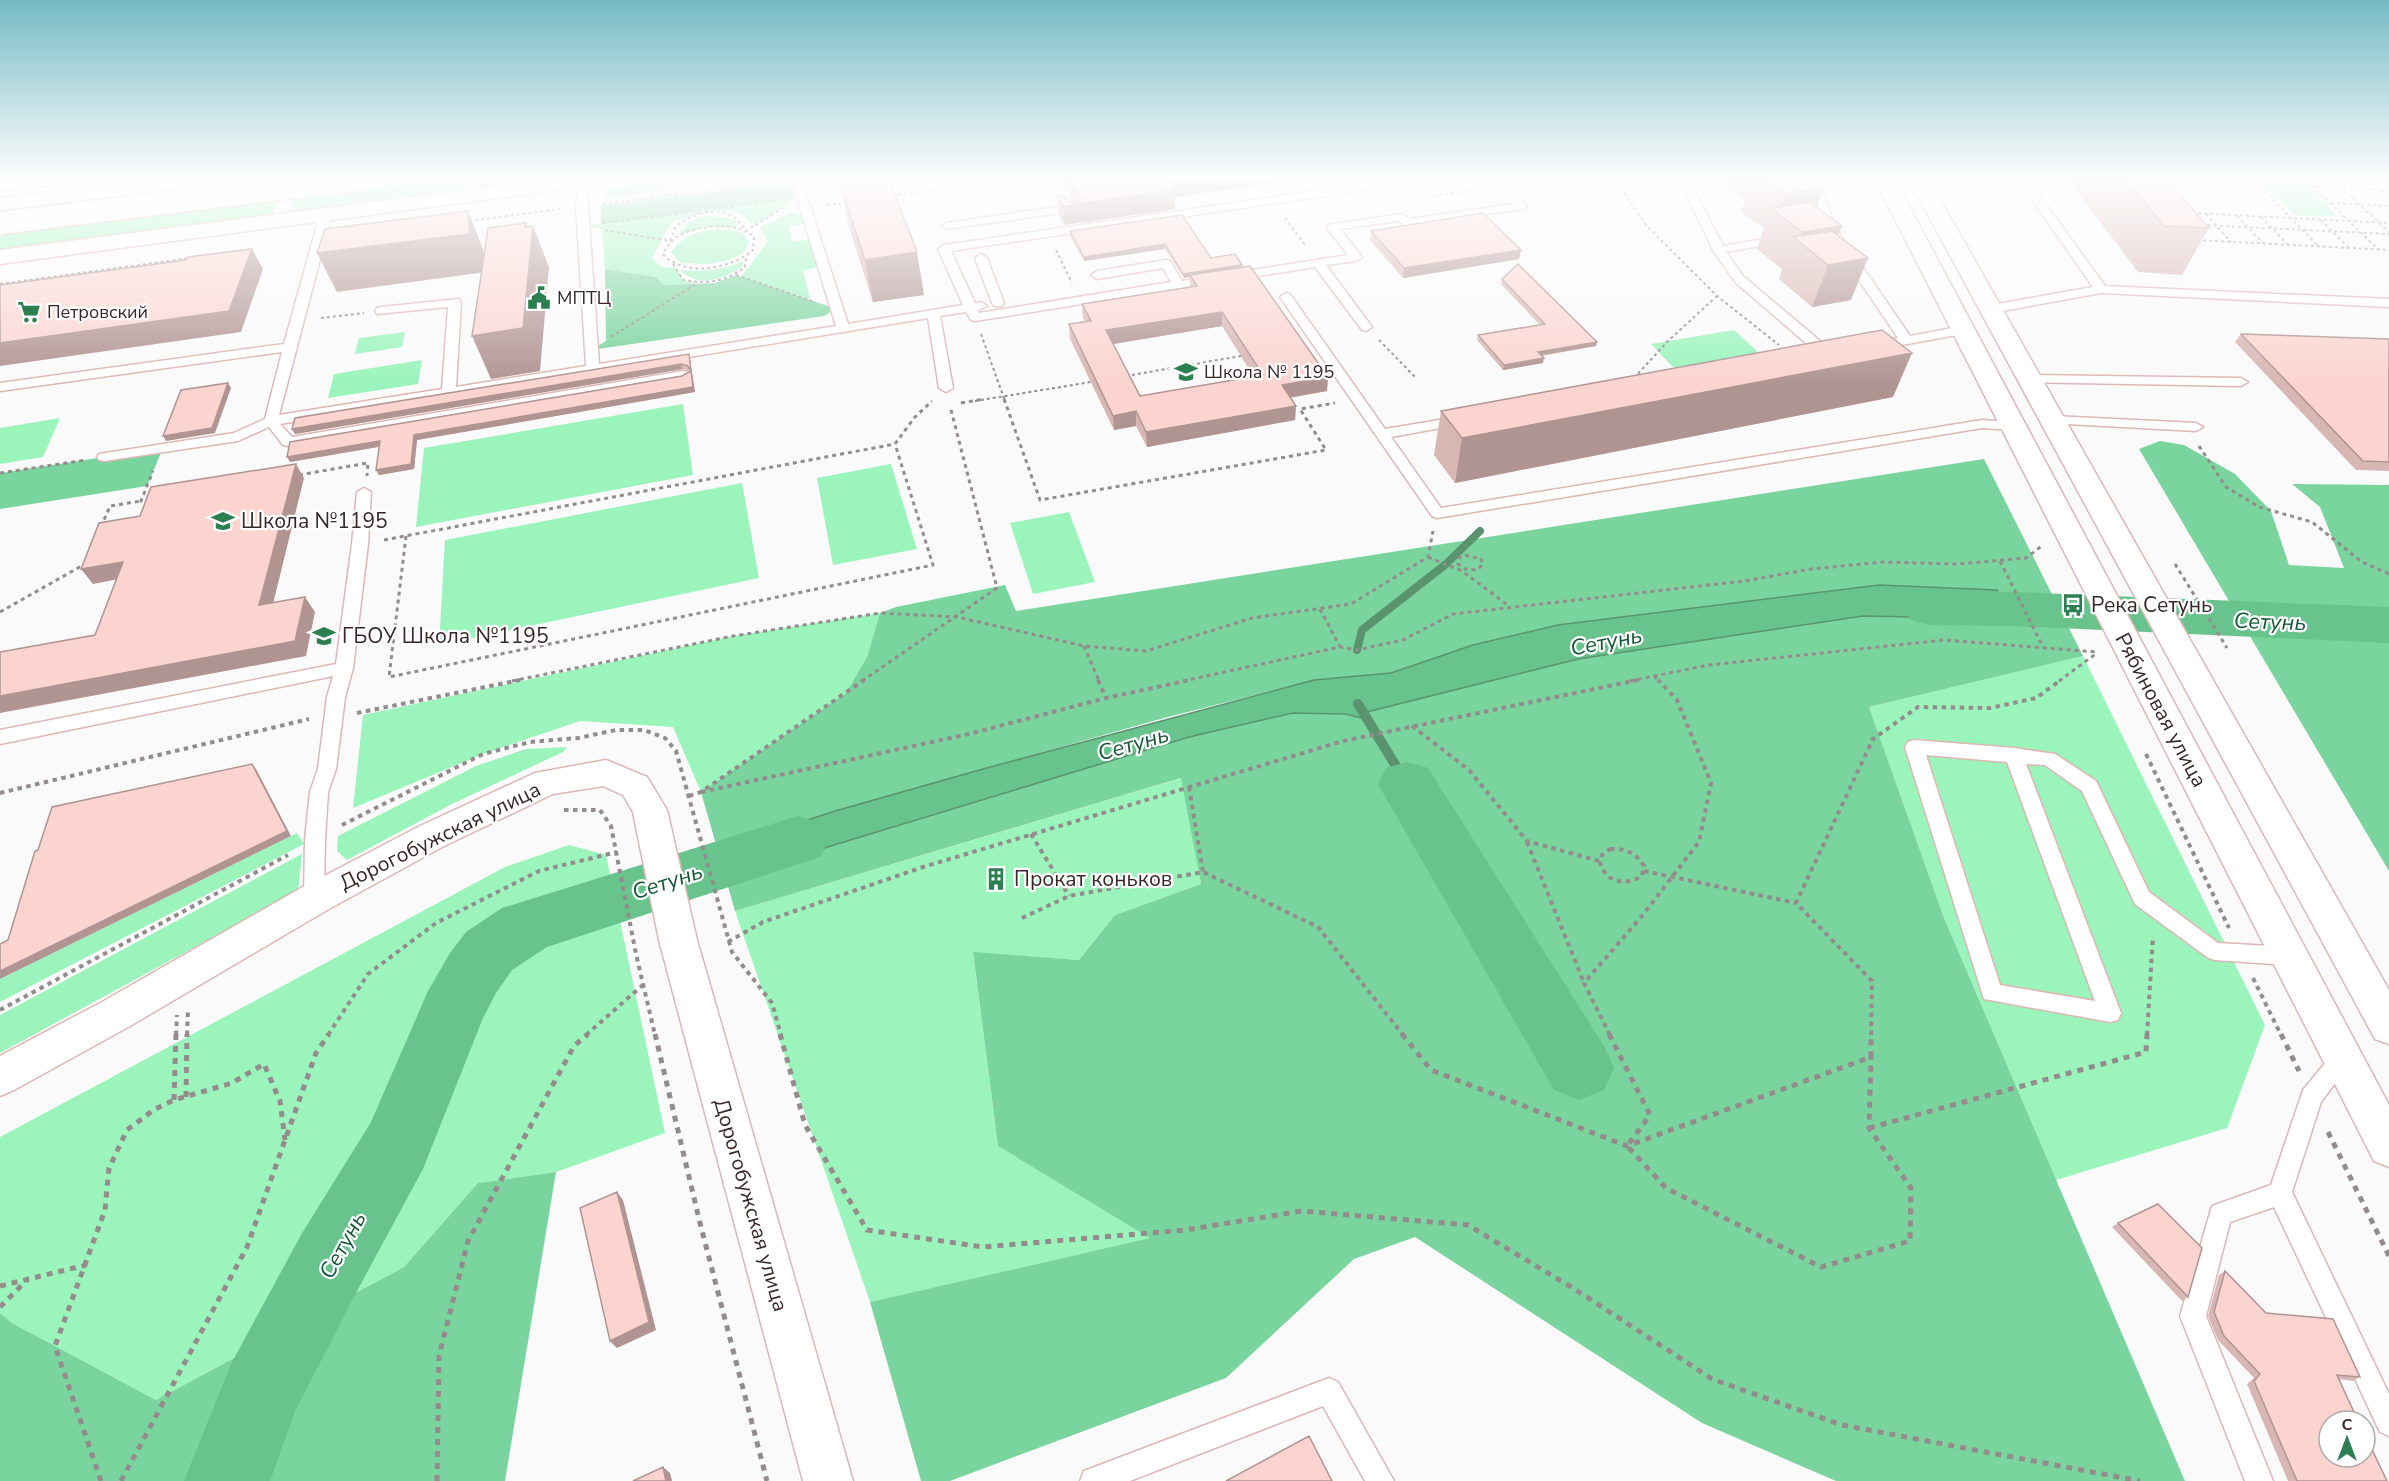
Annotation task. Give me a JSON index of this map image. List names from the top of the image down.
{
  "streets": {
    "main road": ["Рябиновая улица", "Дорогобужская улица"]
  },
  "water": ["Сетунь"],
  "places": {
    "public building": ["МПТЦ"],
    "supermarket": ["Петровский"],
    "school or university": ["Школа № 1195", "Школа №1195", "ГБОУ Школа №1195"],
    "bus stop": ["Река Сетунь"],
    "building": ["Прокат коньков"]
  },
  "north": "top"
}
